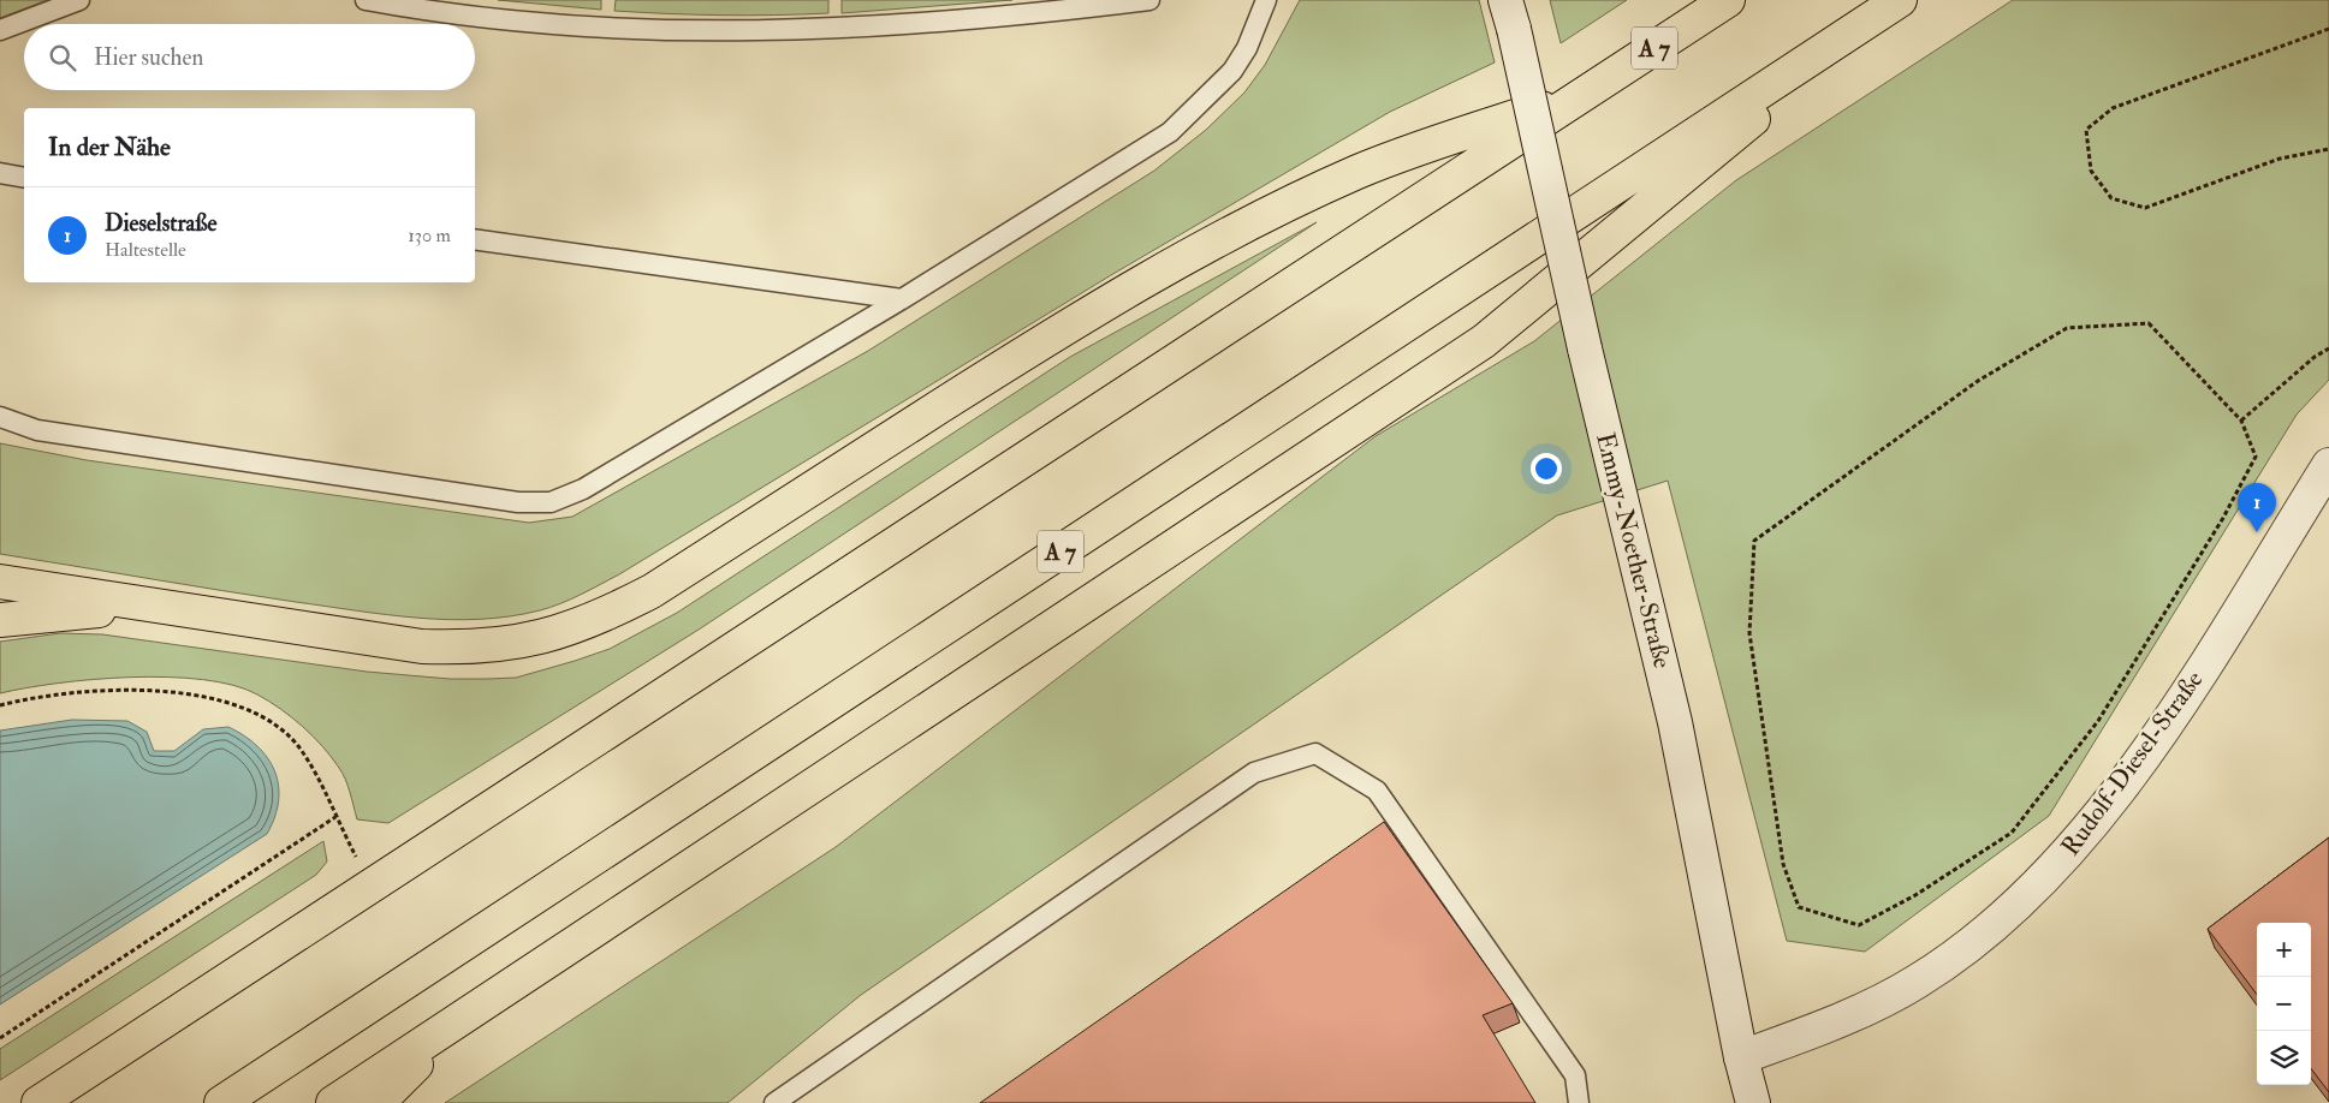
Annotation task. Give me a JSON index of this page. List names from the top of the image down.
{
  "streets": {
    "highway": ["A 7"],
    "street": ["Emmy-Noether-Straße", "Rudolf-Diesel-Straße"]
  },
  "crossings": [
    ["Emmy-Noether-Straße", "Rudolf-Diesel-Straße"]
  ],
  "page": {
    "search": "Hier suchen",
    "heading": "In der Nähe",
    "list": [
      {
        "mark": "1",
        "name": "Dieselstraße",
        "note": "Haltestelle",
        "value": "130 m"
      }
    ],
    "pins": "1",
    "map_buttons": ["+", "−"]
  }
}
